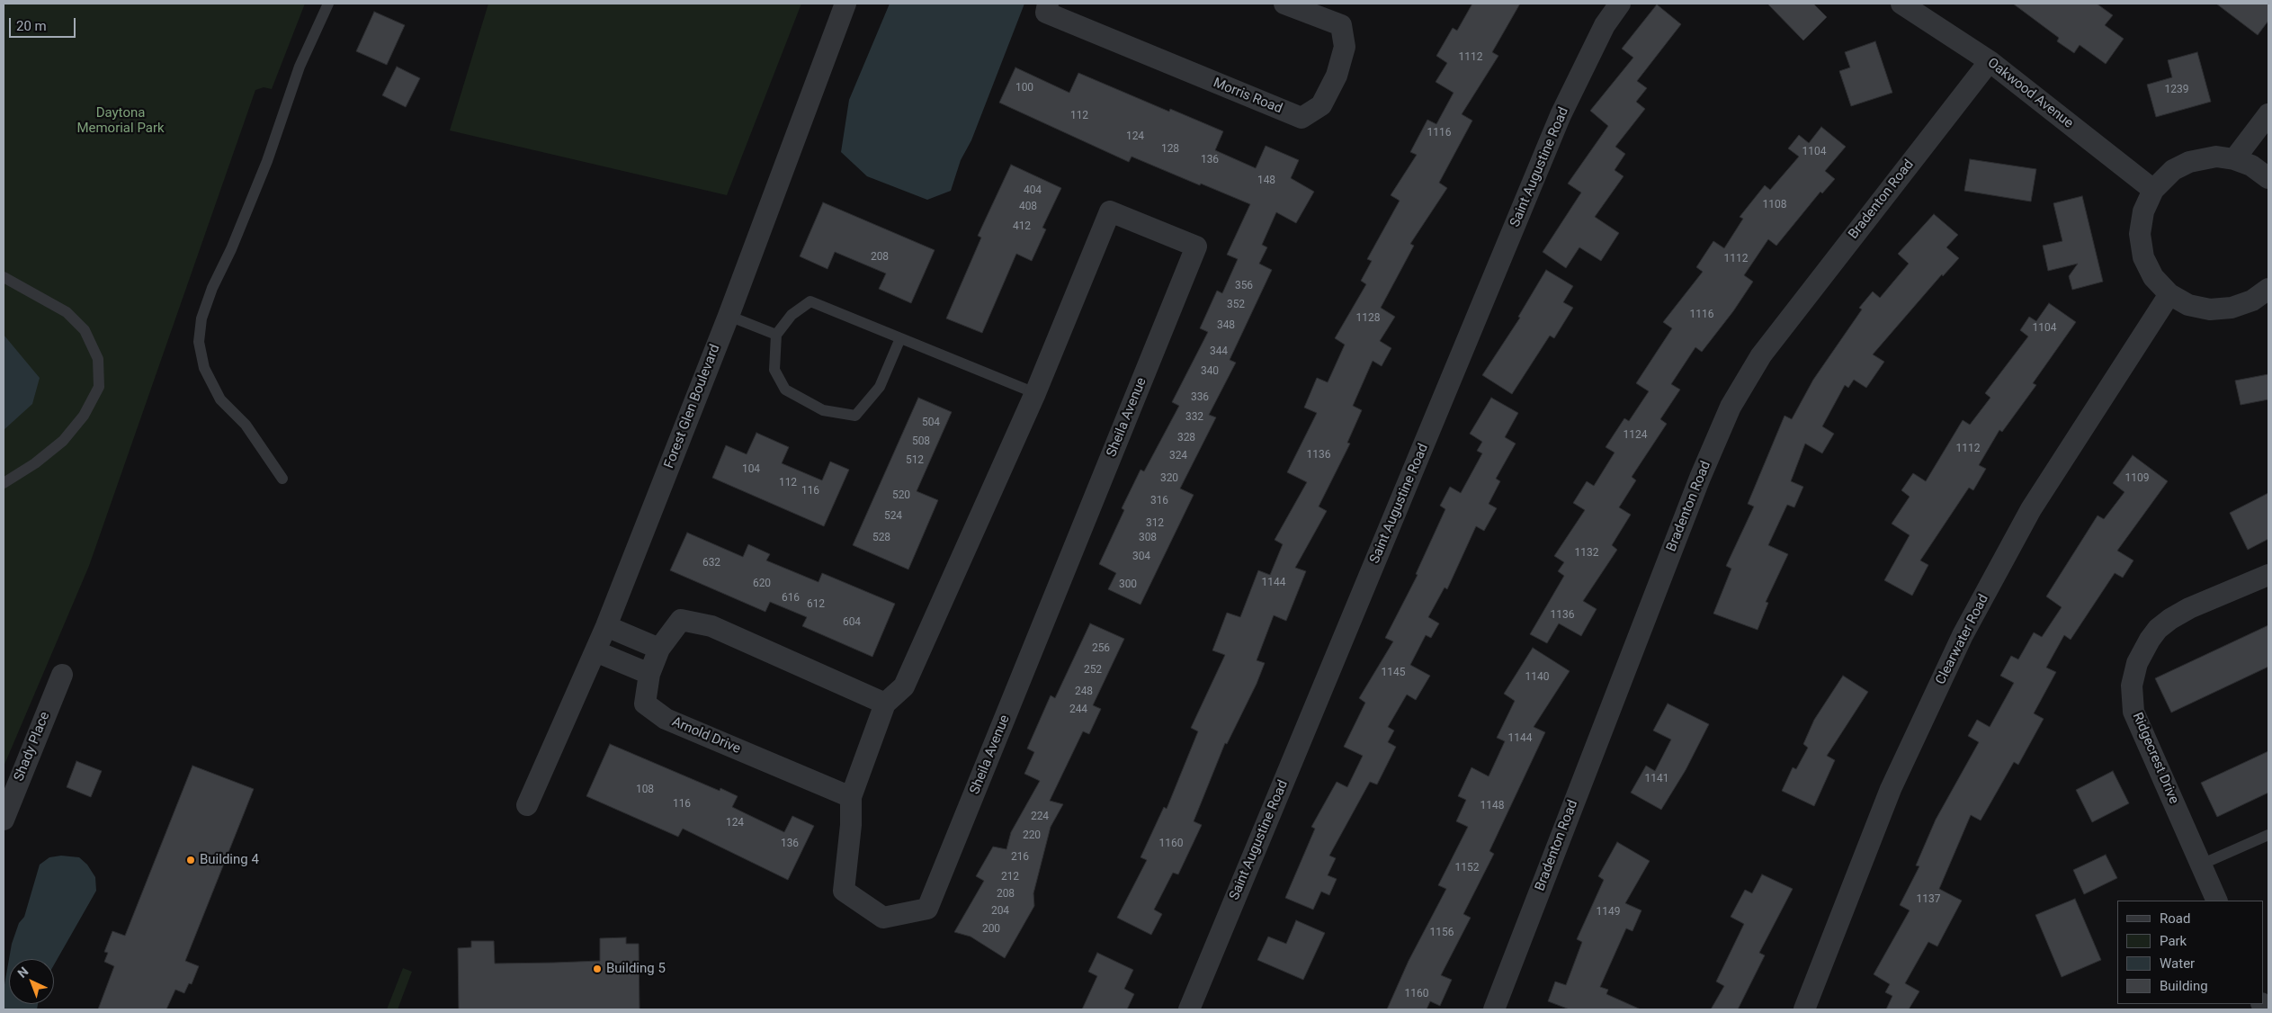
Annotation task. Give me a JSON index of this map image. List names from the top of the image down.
{
  "streets": {
    "street": [
      "Oakwood Avenue",
      "Morris Road",
      "Saint Augustine Road",
      "Bradenton Road",
      "Forest Glen Boulevard",
      "Sheila Avenue",
      "Clearwater Road",
      "Arnold Drive",
      "Shady Place",
      "Ridgecrest Drive"
    ]
  },
  "crossings": [
    ["Oakwood Avenue", "Bradenton Road"],
    ["Sheila Avenue", "Arnold Drive"]
  ],
  "parks": ["Daytona Memorial Park"],
  "places": ["Building 4", "Building 5"],
  "house_numbers": [
    "1112",
    "100",
    "1239",
    "112",
    "1116",
    "124",
    "128",
    "1104",
    "136",
    "148",
    "404",
    "1108",
    "408",
    "412",
    "208",
    "1112",
    "356",
    "352",
    "1116",
    "1128",
    "348",
    "1104",
    "344",
    "340",
    "336",
    "332",
    "504",
    "1124",
    "328",
    "508",
    "1112",
    "1136",
    "324",
    "512",
    "104",
    "320",
    "1109",
    "112",
    "116",
    "520",
    "316",
    "524",
    "312",
    "528",
    "308",
    "1132",
    "304",
    "632",
    "1144",
    "620",
    "300",
    "616",
    "612",
    "1136",
    "604",
    "256",
    "252",
    "1145",
    "1140",
    "248",
    "244",
    "1144",
    "1141",
    "108",
    "116",
    "1148",
    "224",
    "124",
    "220",
    "136",
    "1160",
    "216",
    "1152",
    "212",
    "208",
    "1137",
    "204",
    "1149",
    "200",
    "1156",
    "1160"
  ],
  "legend": [
    "Road",
    "Park",
    "Water",
    "Building"
  ],
  "scale_bar": "20 m",
  "north": "top left"
}
